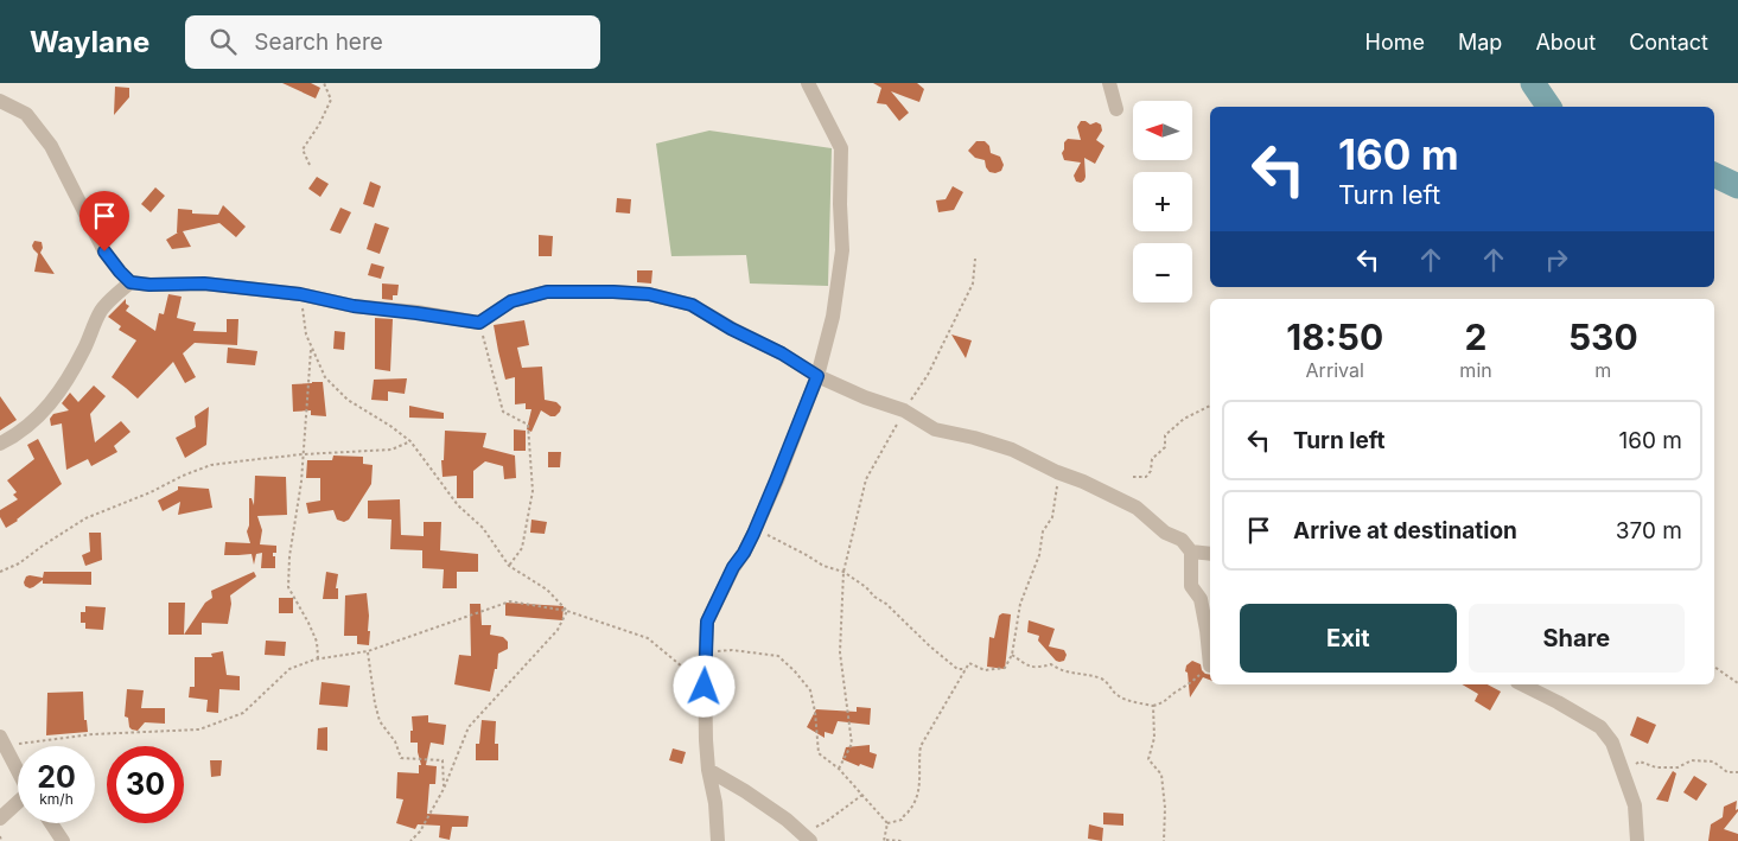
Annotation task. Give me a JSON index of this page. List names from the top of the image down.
{
  "north": "left",
  "page": {
    "header": "Waylane",
    "search": "Search here",
    "nav": [
      "Home",
      "Map",
      "About",
      "Contact"
    ],
    "map_buttons": ["+", "−"],
    "turn": ["160 m", "Turn left"],
    "eta": [
      "18:50",
      "Arrival",
      "2",
      "min",
      "530",
      "m"
    ],
    "list": [
      {
        "name": "Turn left",
        "value": "160 m"
      },
      {
        "name": "Arrive at destination",
        "value": "370 m"
      }
    ],
    "buttons": ["Exit", "Share"],
    "speed": "20 km/h",
    "limit": "30"
  }
}
